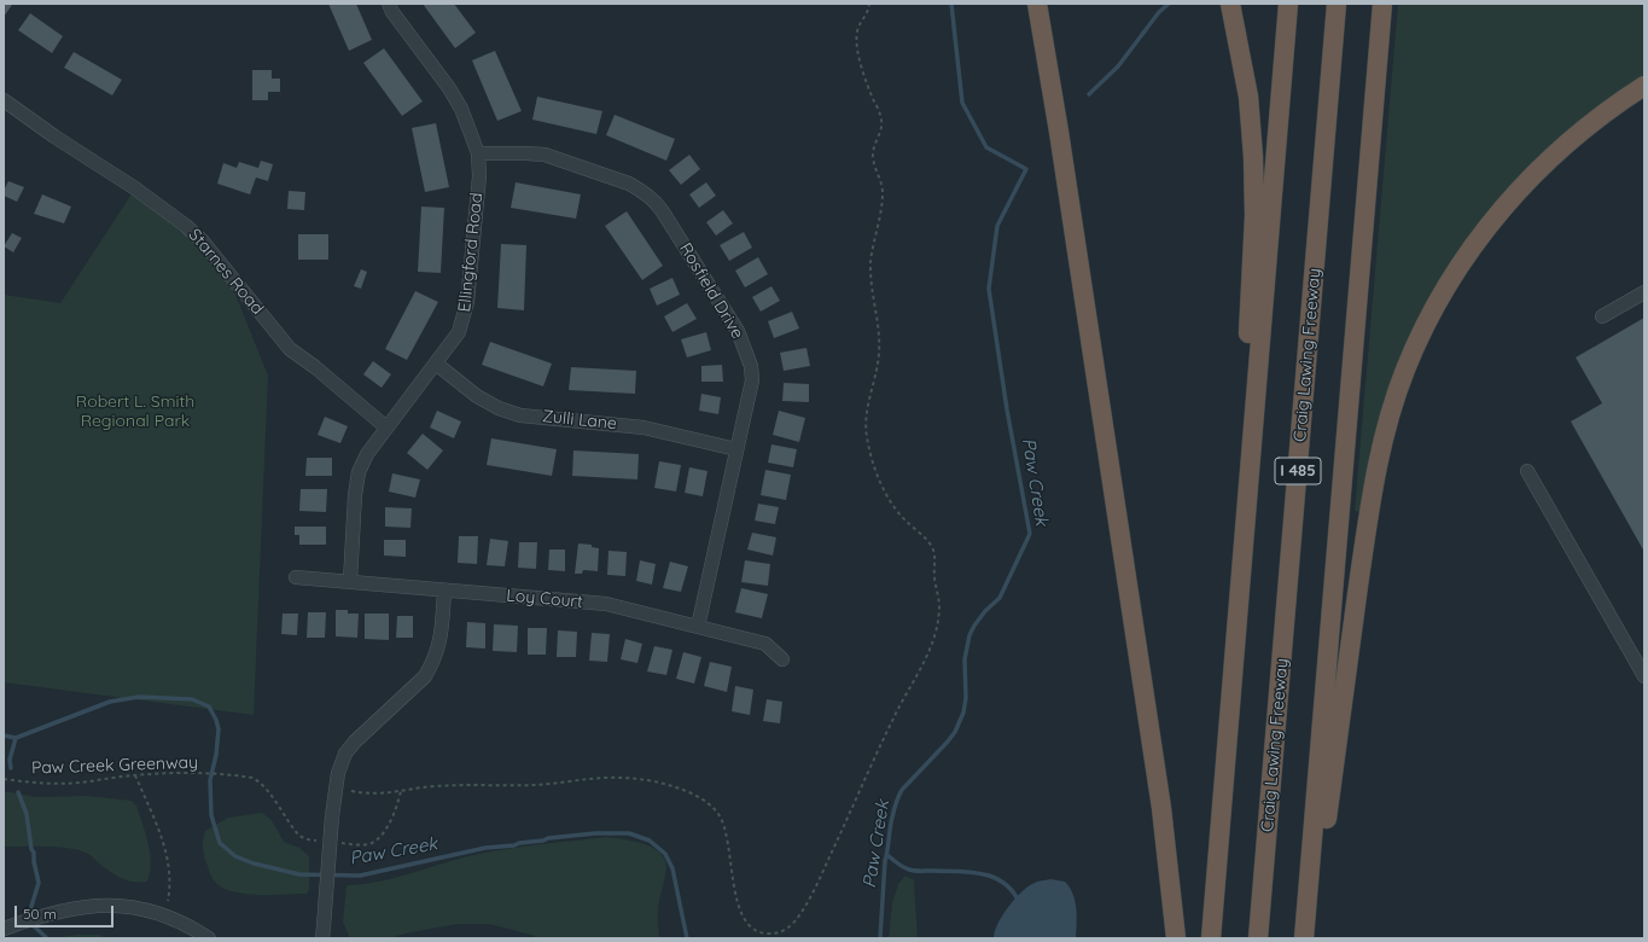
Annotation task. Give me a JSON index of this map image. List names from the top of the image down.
{
  "streets": {
    "highway": ["Craig Lawing Freeway", "I 485"],
    "street": [
      "Ellingford Road",
      "Starnes Road",
      "Rosfield Drive",
      "Zulli Lane",
      "Loy Court"
    ],
    "path": ["Paw Creek Greenway"]
  },
  "crossings": [
    ["Ellingford Road", "Starnes Road"],
    ["Ellingford Road", "Rosfield Drive"],
    ["Ellingford Road", "Zulli Lane"],
    ["Ellingford Road", "Loy Court"],
    ["Rosfield Drive", "Zulli Lane"],
    ["Rosfield Drive", "Loy Court"]
  ],
  "water": ["Paw Creek"],
  "parks": ["Robert L. Smith Regional Park"],
  "scale_bar": "50 m"
}
